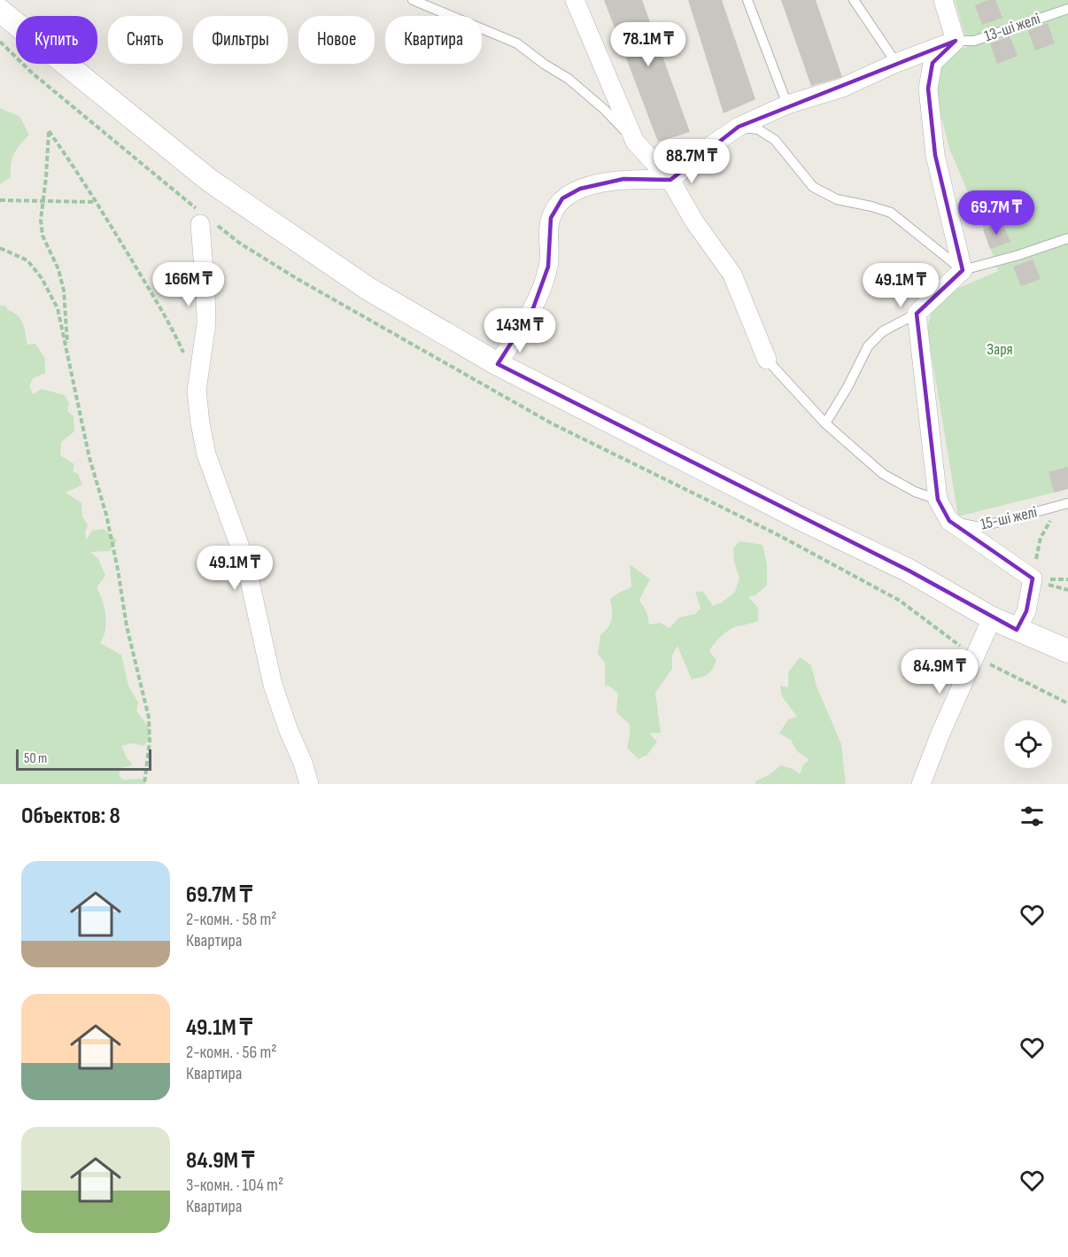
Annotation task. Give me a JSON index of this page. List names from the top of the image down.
{
  "streets": {
    "lane": ["13-ші желі", "15-ші желі"]
  },
  "parks": ["Заря"],
  "scale_bar": "50 m",
  "page": {
    "chip": [
      "Купить",
      "Снять",
      "Фильтры",
      "Новое",
      "Квартира"
    ],
    "price": [
      "78.1M ₸",
      "88.7M ₸",
      "69.7M ₸",
      "166M ₸",
      "49.1M ₸",
      "143M ₸",
      "49.1M ₸",
      "84.9M ₸"
    ],
    "scale": "50 m",
    "heading": "Объектов: 8",
    "list": [
      {
        "name": "69.7M ₸",
        "note": "2-комн. · 58 m² · Квартира"
      },
      {
        "name": "49.1M ₸",
        "note": "2-комн. · 56 m² · Квартира"
      },
      {
        "name": "84.9M ₸",
        "note": "3-комн. · 104 m² · Квартира"
      }
    ]
  }
}
